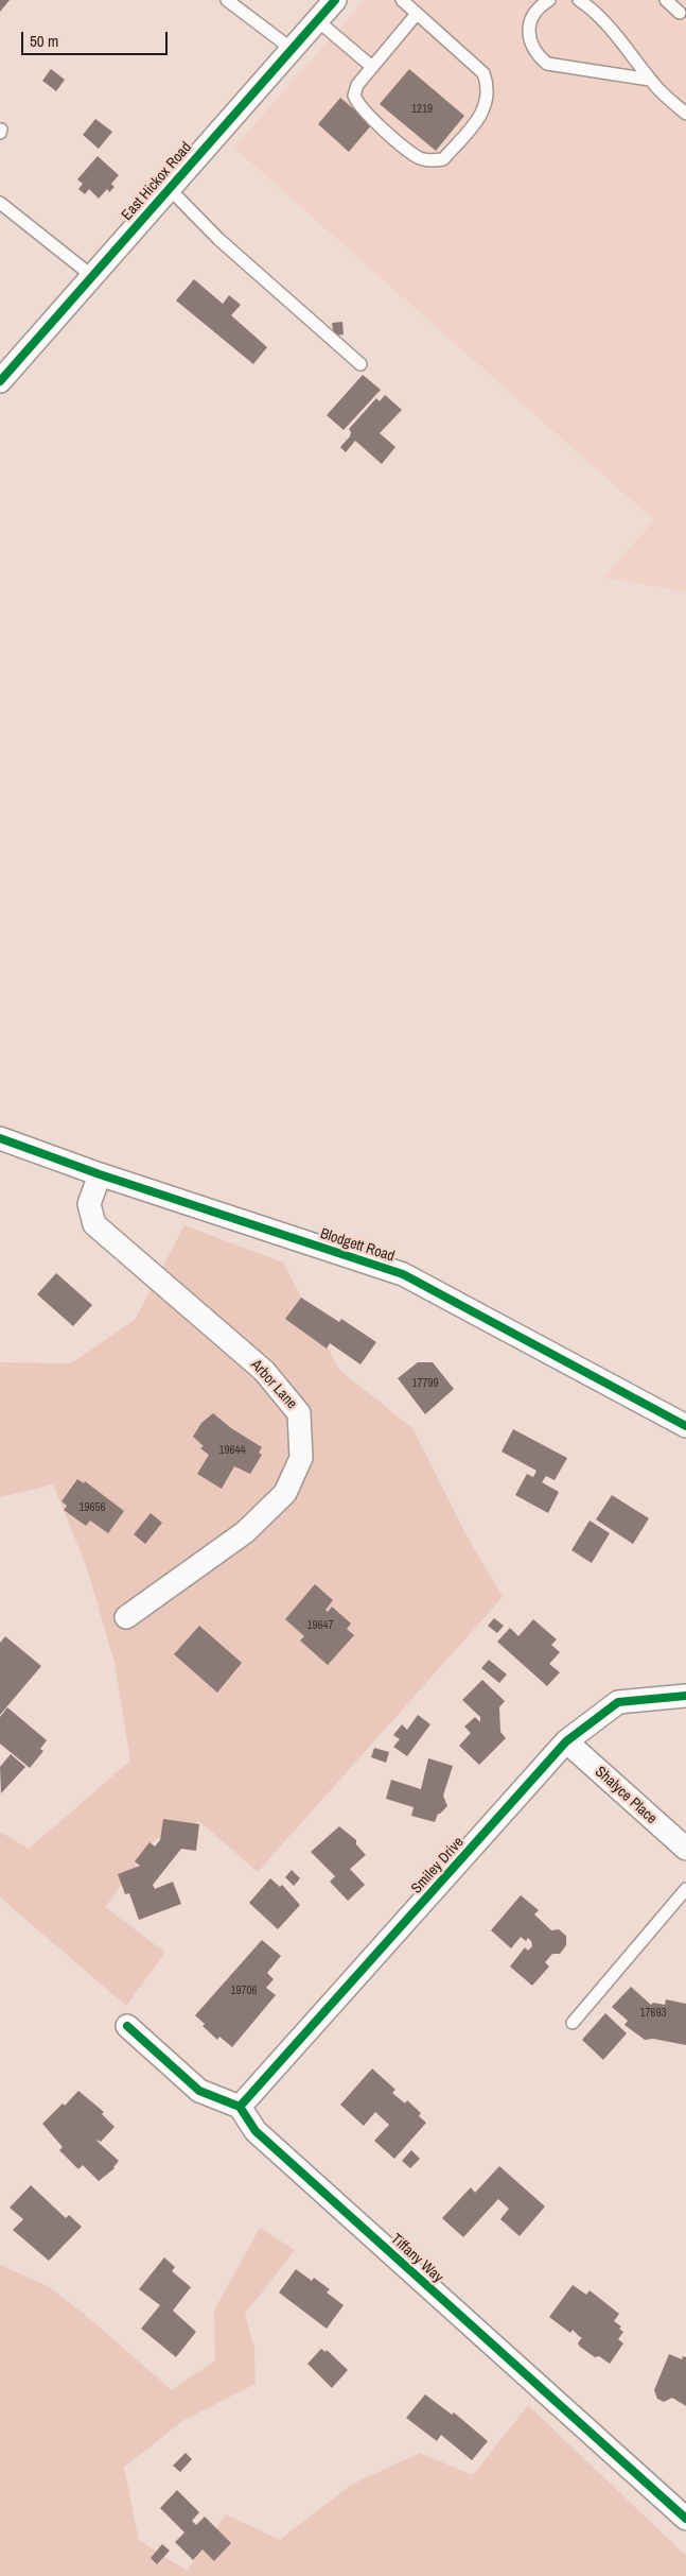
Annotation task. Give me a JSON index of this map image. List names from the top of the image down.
{
  "streets": {
    "street": [
      "East Hickox Road",
      "Blodgett Road",
      "Arbor Lane",
      "Shalyce Place",
      "Smiley Drive",
      "Tiffany Way"
    ]
  },
  "crossings": [
    ["Blodgett Road", "Arbor Lane"],
    ["Shalyce Place", "Smiley Drive"],
    ["Smiley Drive", "Tiffany Way"]
  ],
  "house_numbers": [
    "1219",
    "17799",
    "19644",
    "19656",
    "19647",
    "19706",
    "17693"
  ],
  "scale_bar": "50 m"
}
